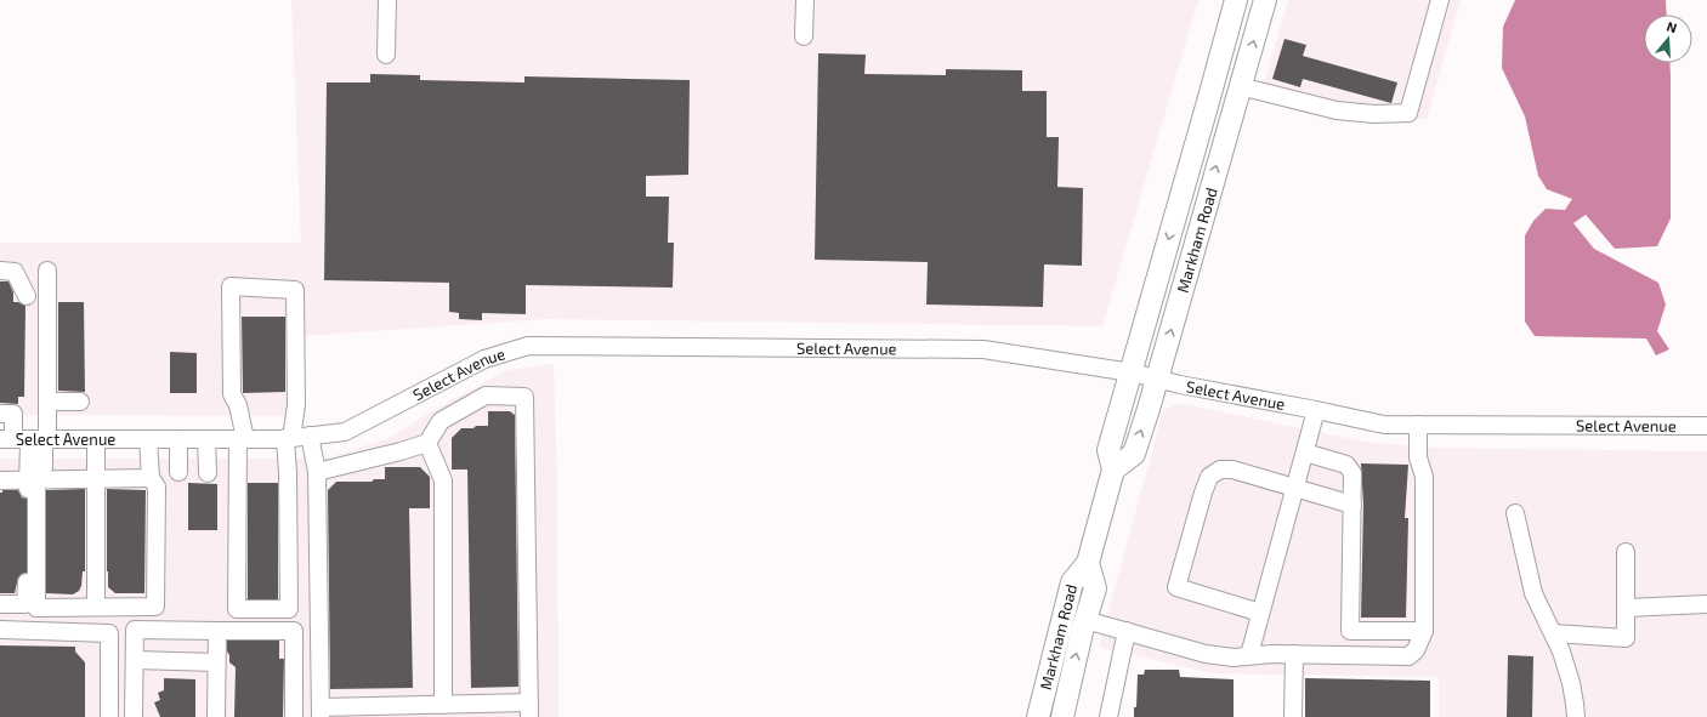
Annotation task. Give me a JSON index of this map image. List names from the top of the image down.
{
  "streets": {
    "main road": ["Markham Road"],
    "street": ["Select Avenue"]
  },
  "crossings": [
    ["Markham Road", "Select Avenue"]
  ],
  "north": "top"
}
